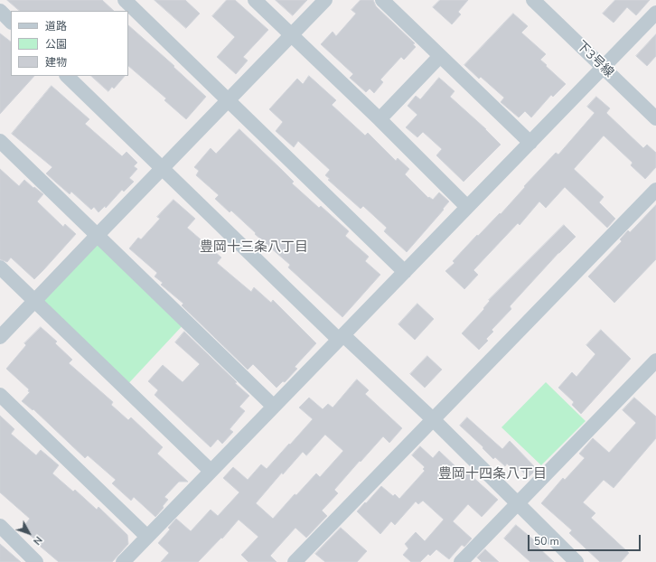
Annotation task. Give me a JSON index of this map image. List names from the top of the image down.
{
  "streets": {
    "street": ["下3号線"]
  },
  "districts": ["豊岡十三条八丁目", "豊岡十四条八丁目"],
  "legend": ["道路", "公園", "建物"],
  "scale_bar": "50 m",
  "north": "bottom right"
}
